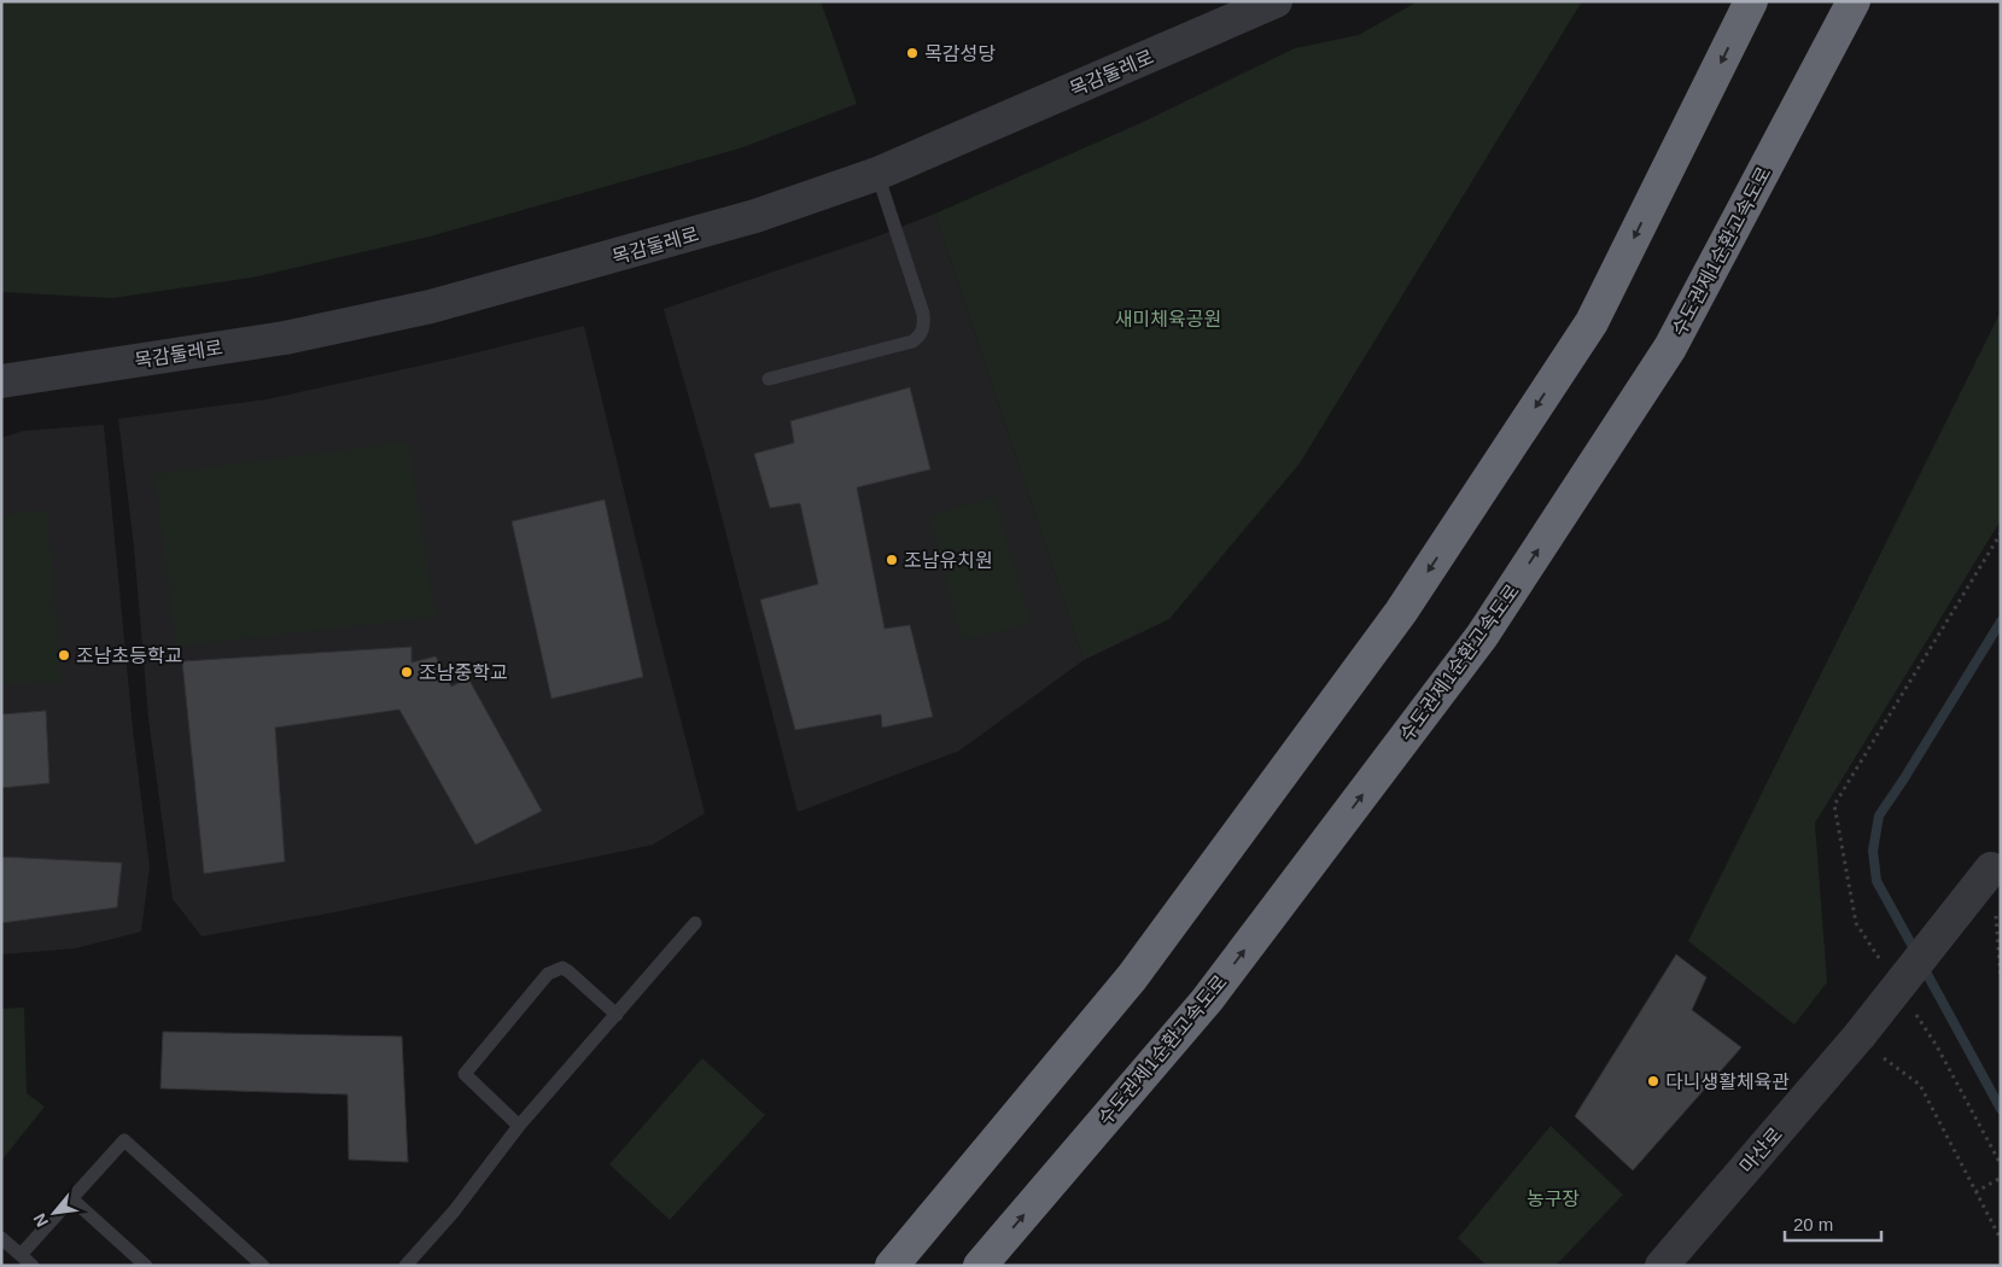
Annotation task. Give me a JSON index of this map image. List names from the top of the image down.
{
  "streets": {
    "highway": ["수도권제1순환고속도로"],
    "street": ["목감둘레로", "마산로"]
  },
  "parks": ["새미체육공원", "농구장"],
  "places": [
    "목감성당",
    "조남유치원",
    "조남초등학교",
    "조남중학교",
    "다니생활체육관"
  ],
  "scale_bar": "20 m",
  "north": "bottom left"
}
